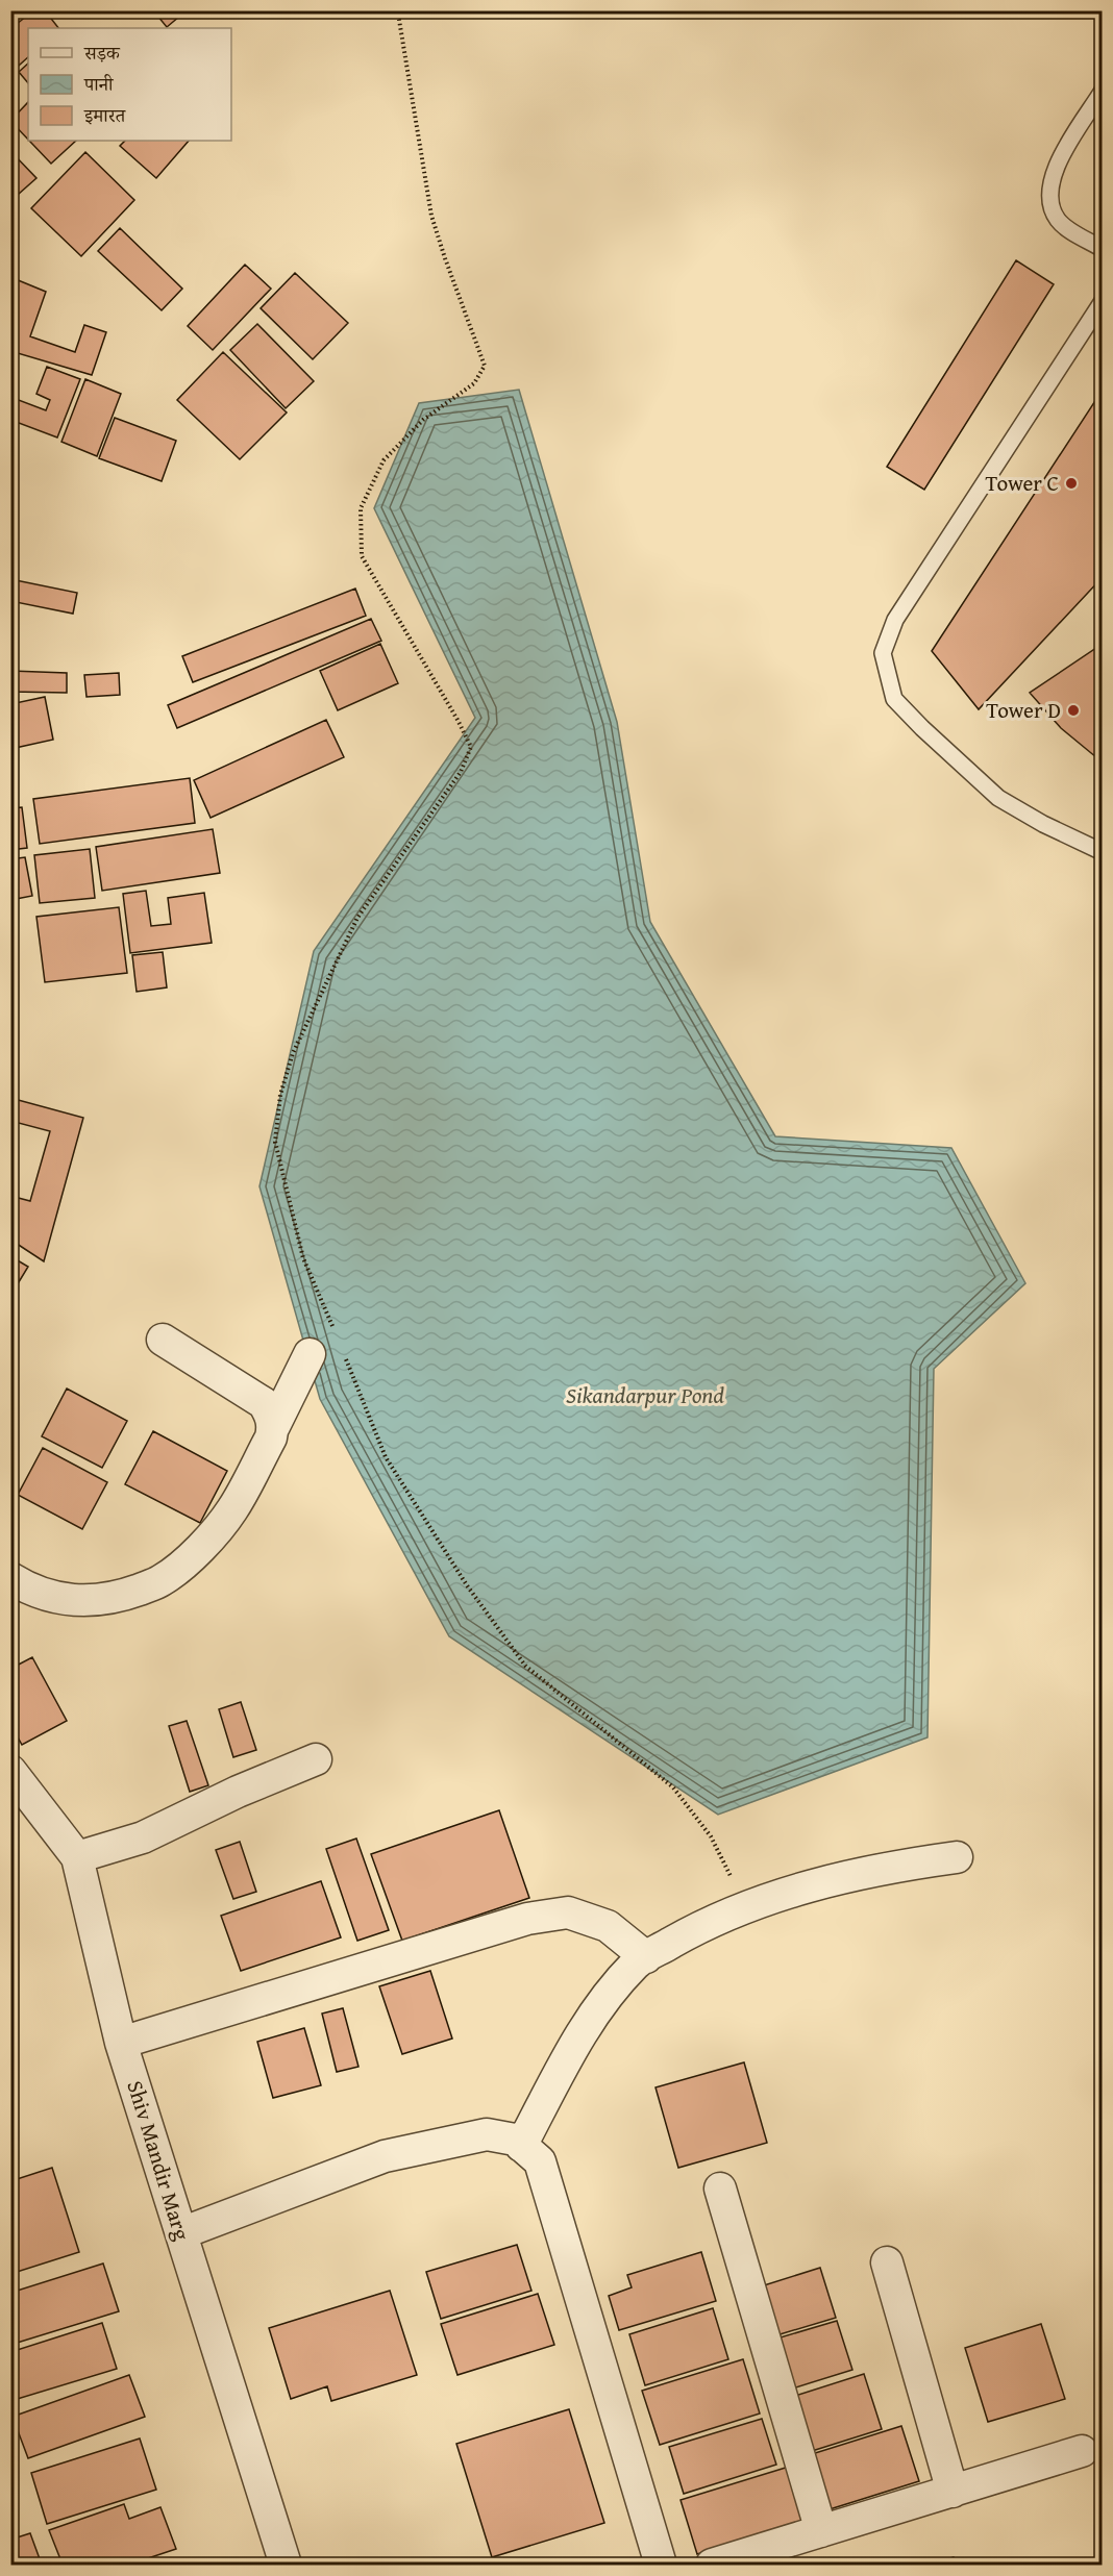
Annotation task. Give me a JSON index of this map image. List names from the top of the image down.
{
  "streets": {
    "street": ["Shiv Mandir Marg"]
  },
  "water": ["Sikandarpur Pond"],
  "places": ["Tower C", "Tower D"],
  "legend": ["सड़क", "पानी", "इमारत"]
}
